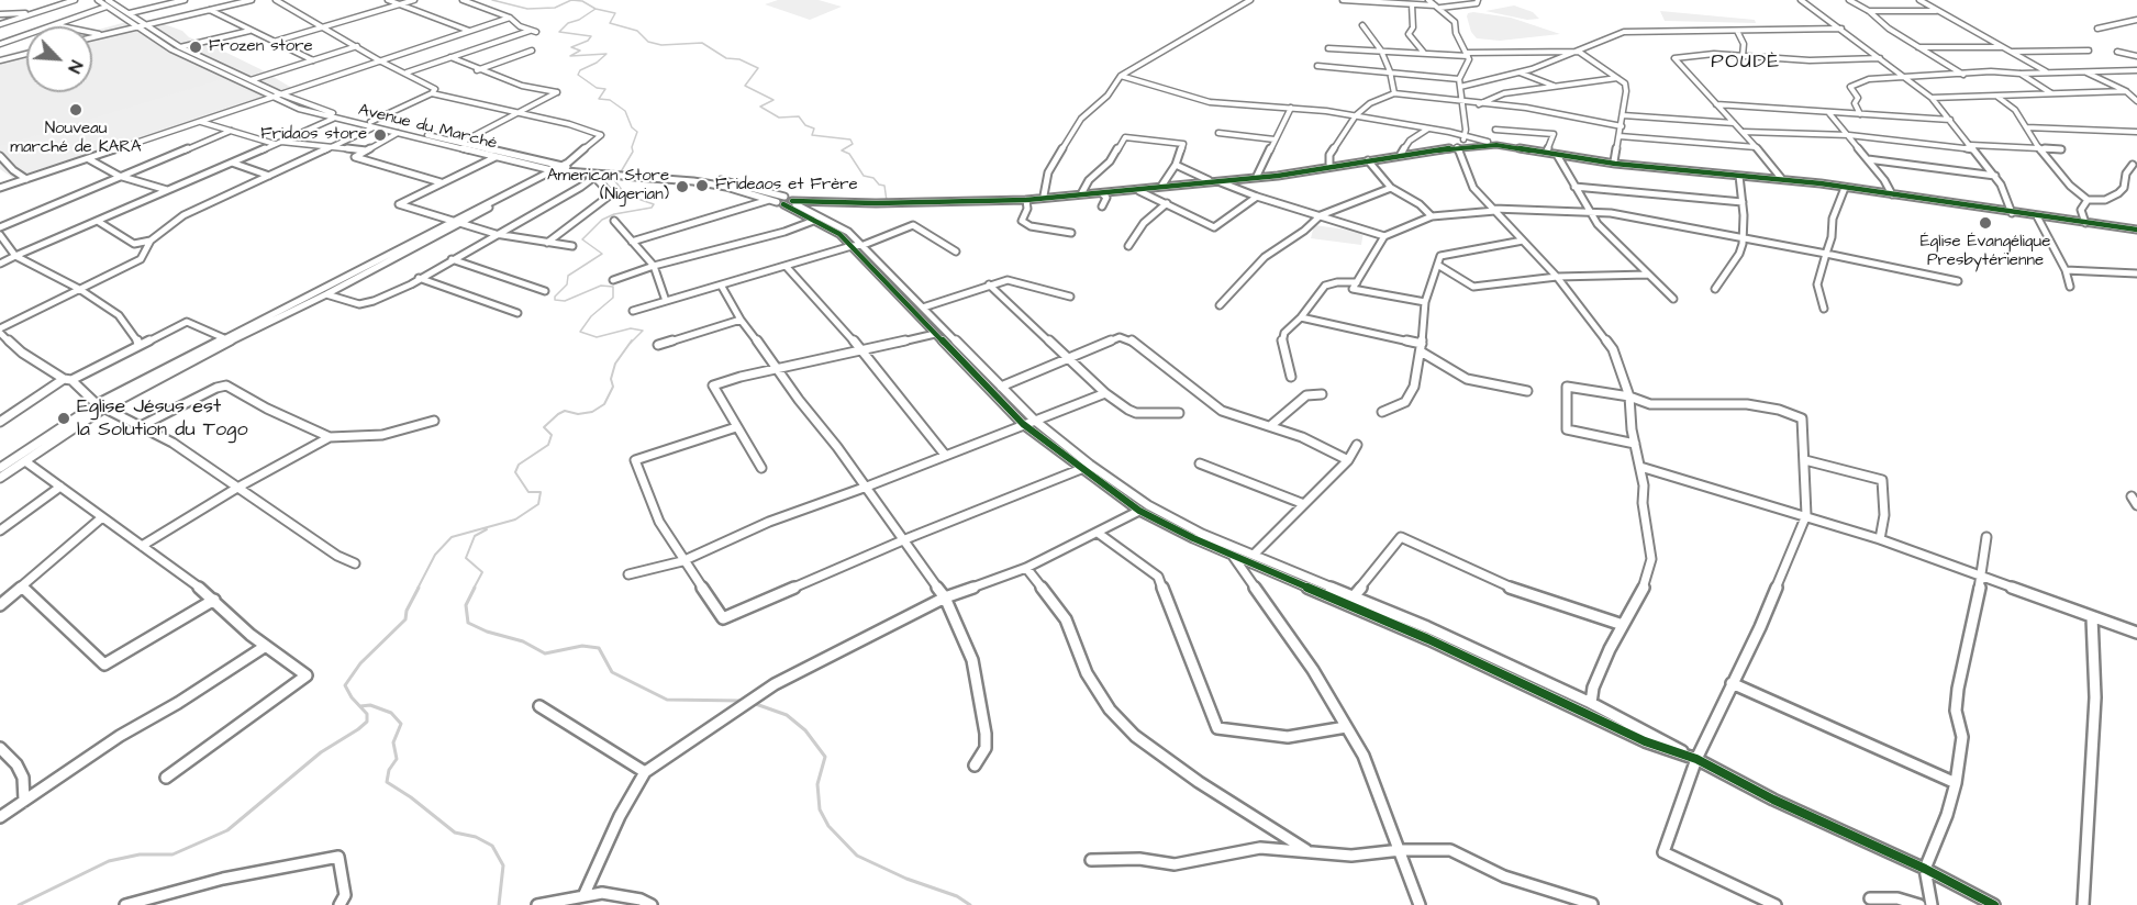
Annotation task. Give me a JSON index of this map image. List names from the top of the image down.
{
  "streets": {
    "street": ["Avenue du Marché"]
  },
  "districts": ["POUDÈ"],
  "places": [
    "Frozen store",
    "Nouveau marché de KARA",
    "Fridaos store",
    "Frideaos et Frère",
    "American Store (Nigerian)",
    "Église Évangélique Presbytérienne",
    "Eglise Jésus est la Solution du Togo"
  ],
  "north": "bottom right"
}
